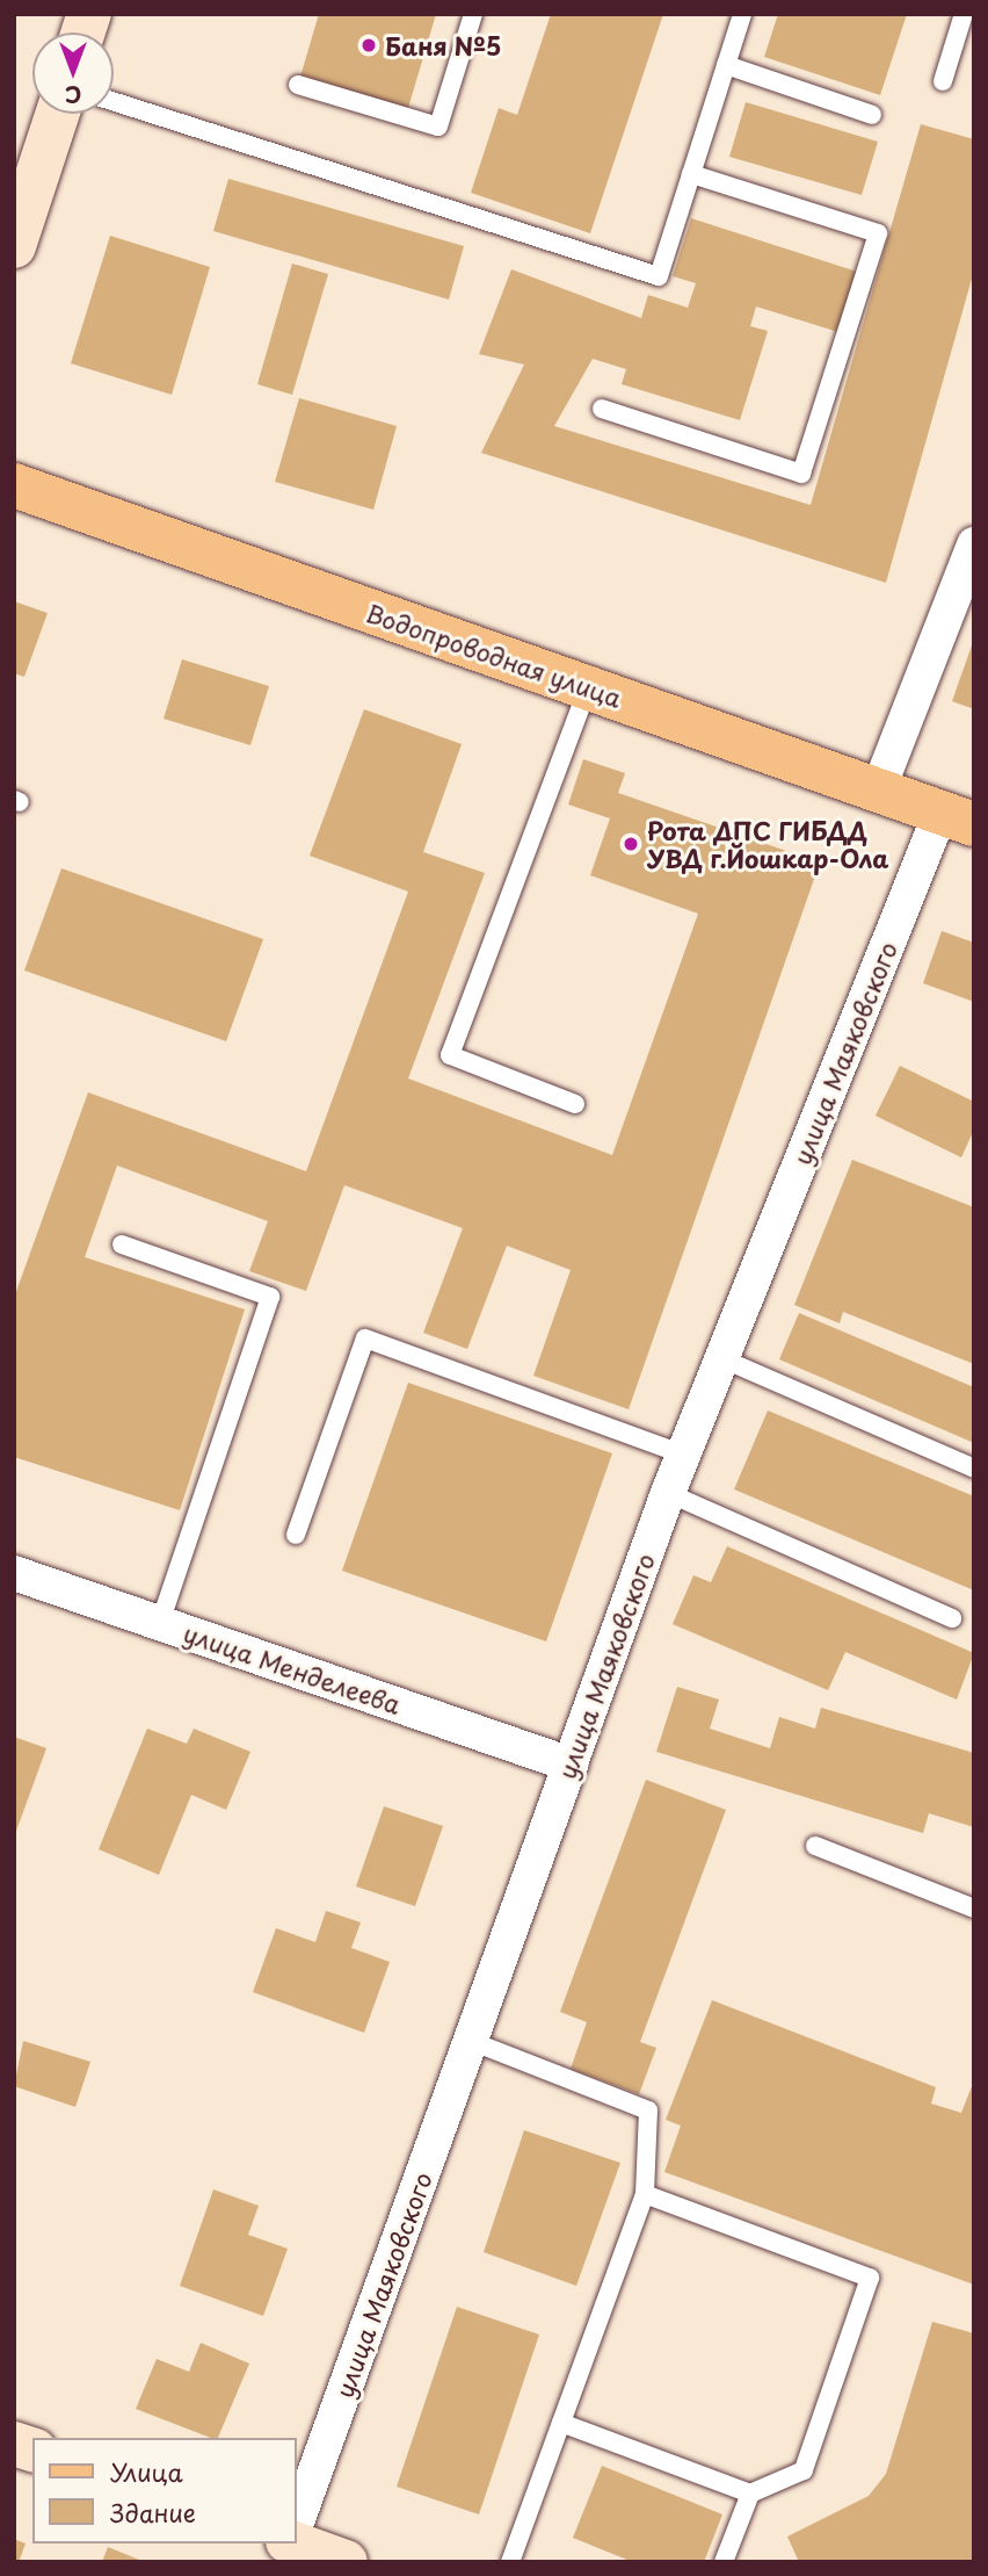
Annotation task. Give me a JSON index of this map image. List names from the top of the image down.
{
  "streets": {
    "main road": ["Водопроводная улица"],
    "street": ["улица Маяковского", "улица Менделеева"]
  },
  "crossings": [
    ["Водопроводная улица", "улица Маяковского"],
    ["улица Маяковского", "улица Менделеева"]
  ],
  "places": ["Баня №5", "Рота ДПС ГИБДД УВД г.Йошкар-Ола"],
  "legend": ["Улица", "Здание"],
  "north": "bottom"
}
